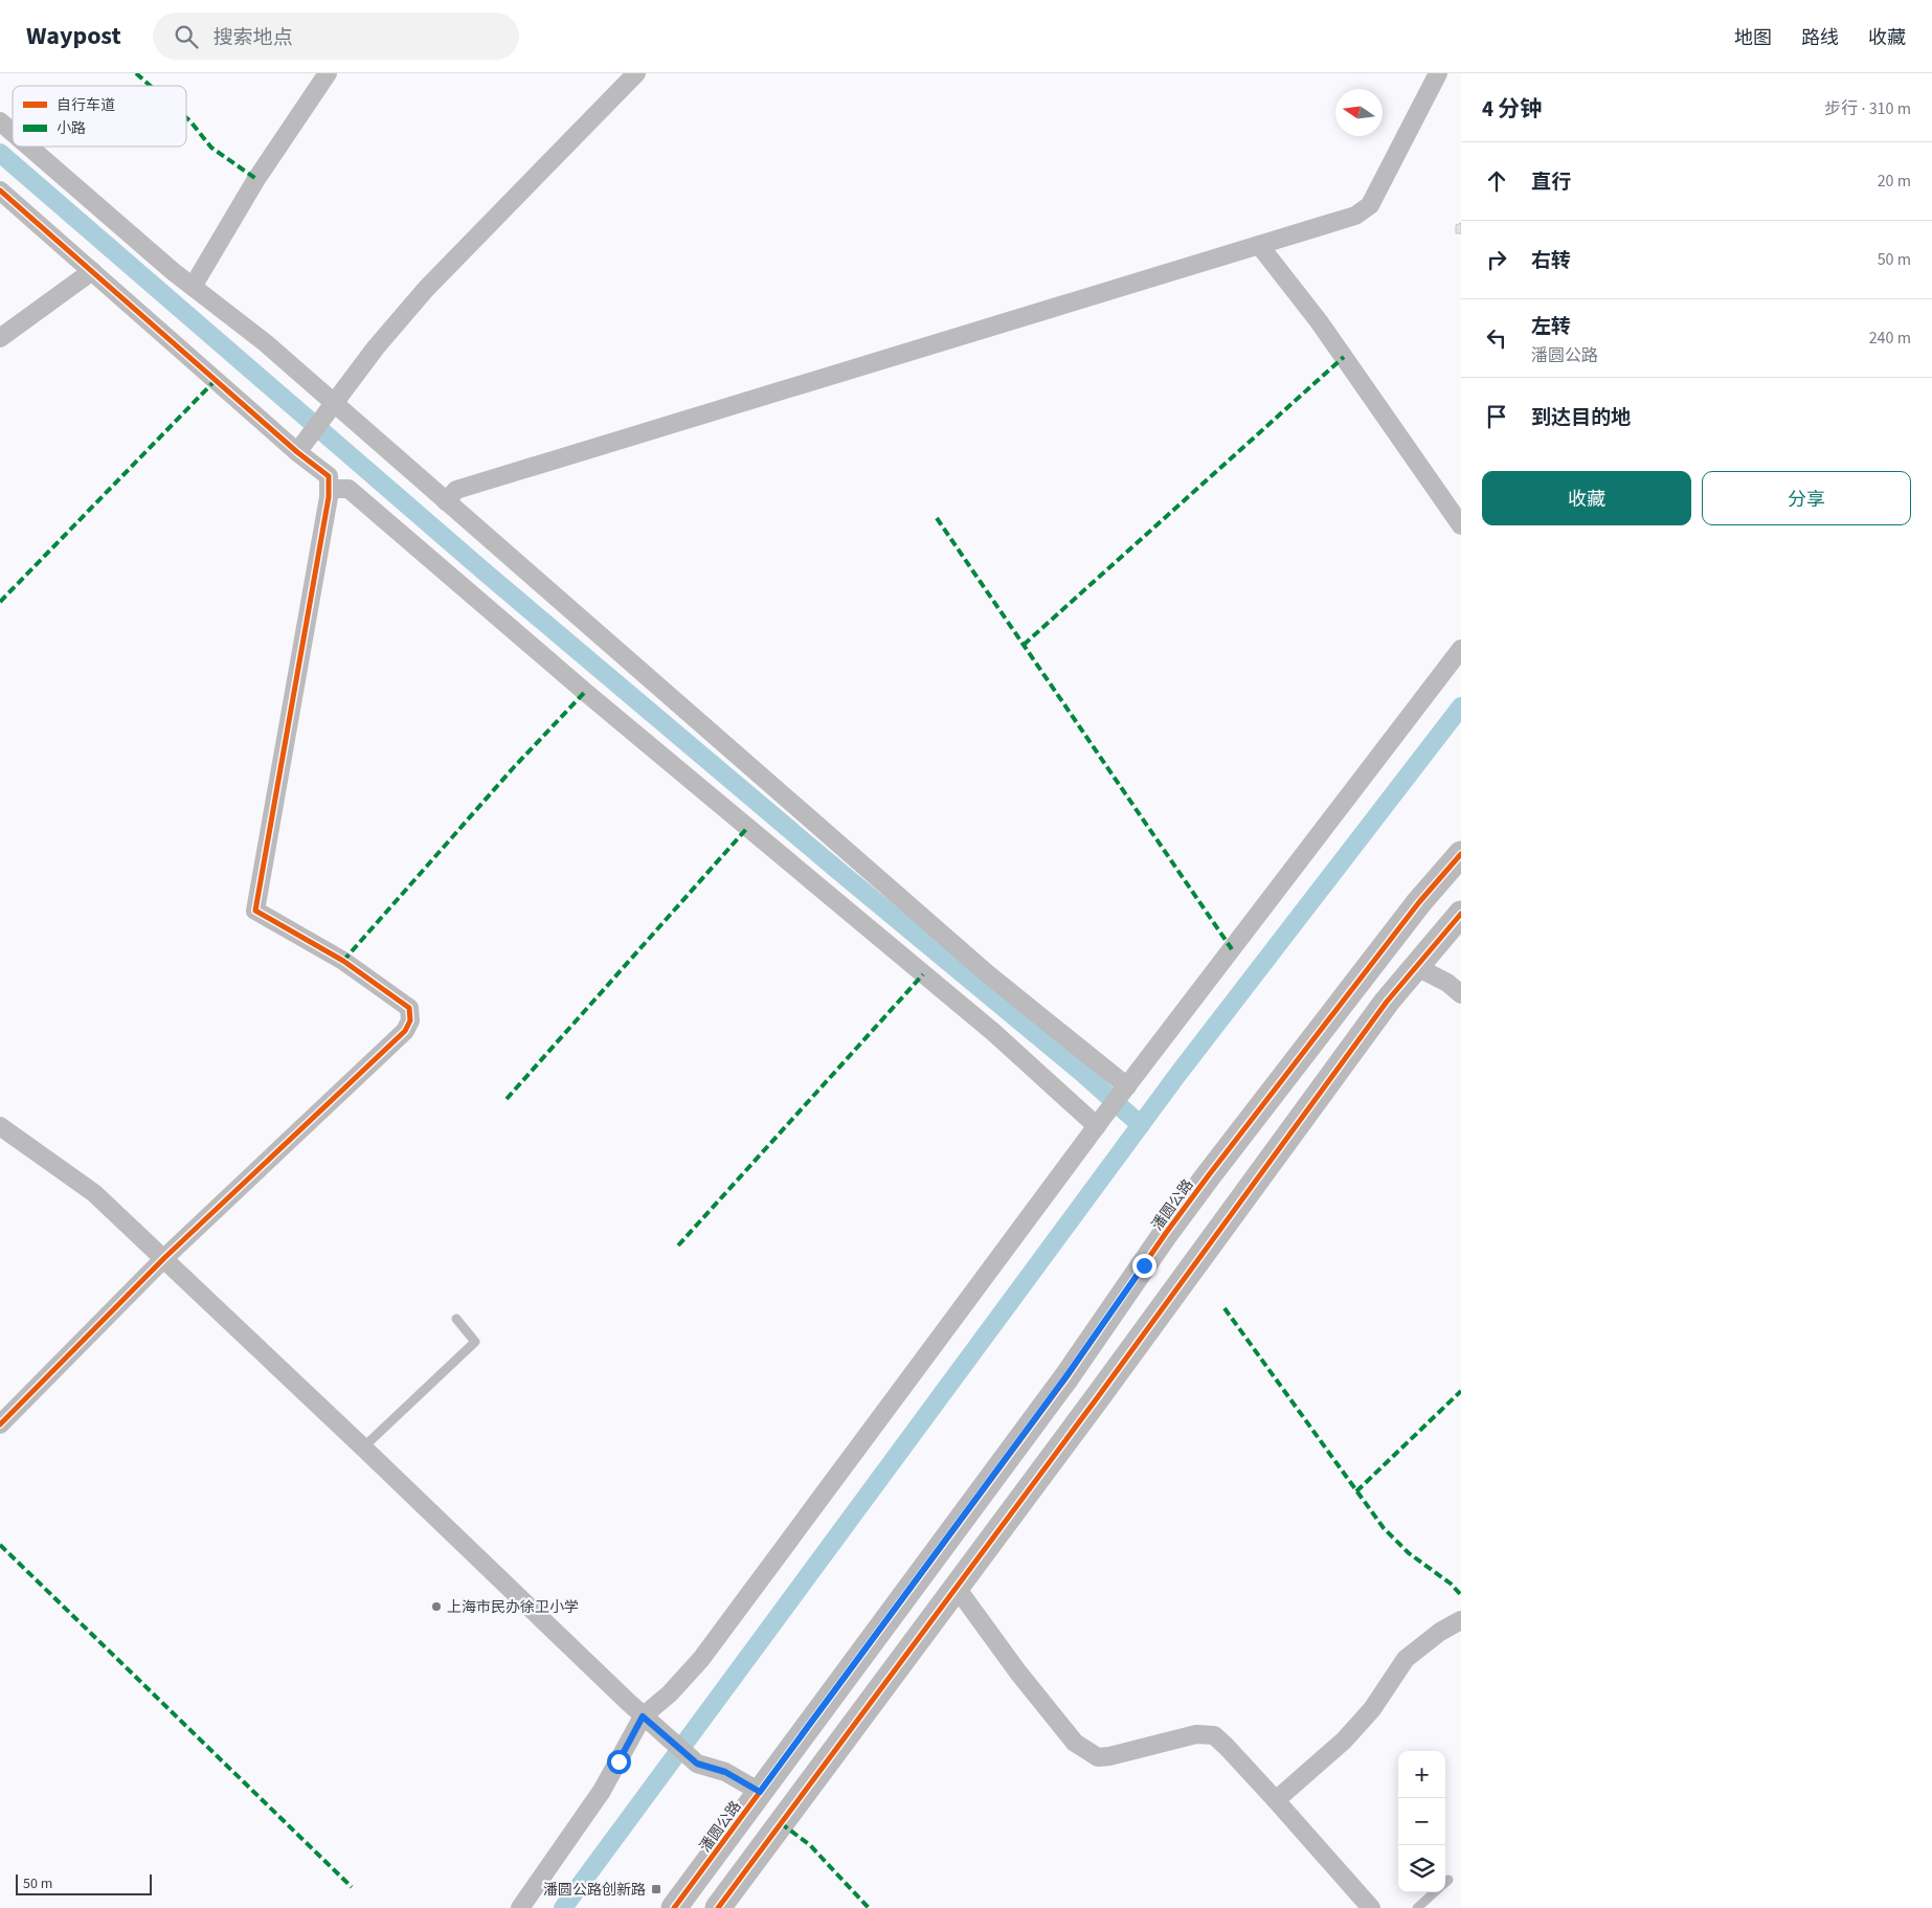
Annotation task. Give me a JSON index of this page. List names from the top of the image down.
{
  "streets": {
    "main road": ["潘圆公路"]
  },
  "places": {
    "other": ["上海市民办徐卫小学"],
    "transit": ["潘圆公路创新路"]
  },
  "legend": ["自行车道", "小路"],
  "scale_bar": "50 m",
  "north": "left",
  "page": {
    "header": "Waypost",
    "search": "搜索地点",
    "nav": ["地图", "路线", "收藏"],
    "heading": ["4 分钟", "步行 · 310 m"],
    "list": [
      ["直行", "20 m"],
      ["右转", "50 m"],
      ["左转", "潘圆公路", "240 m"],
      "到达目的地"
    ],
    "buttons": ["收藏", "分享"],
    "map_buttons": ["+", "−"],
    "scale": "50 m"
  }
}
